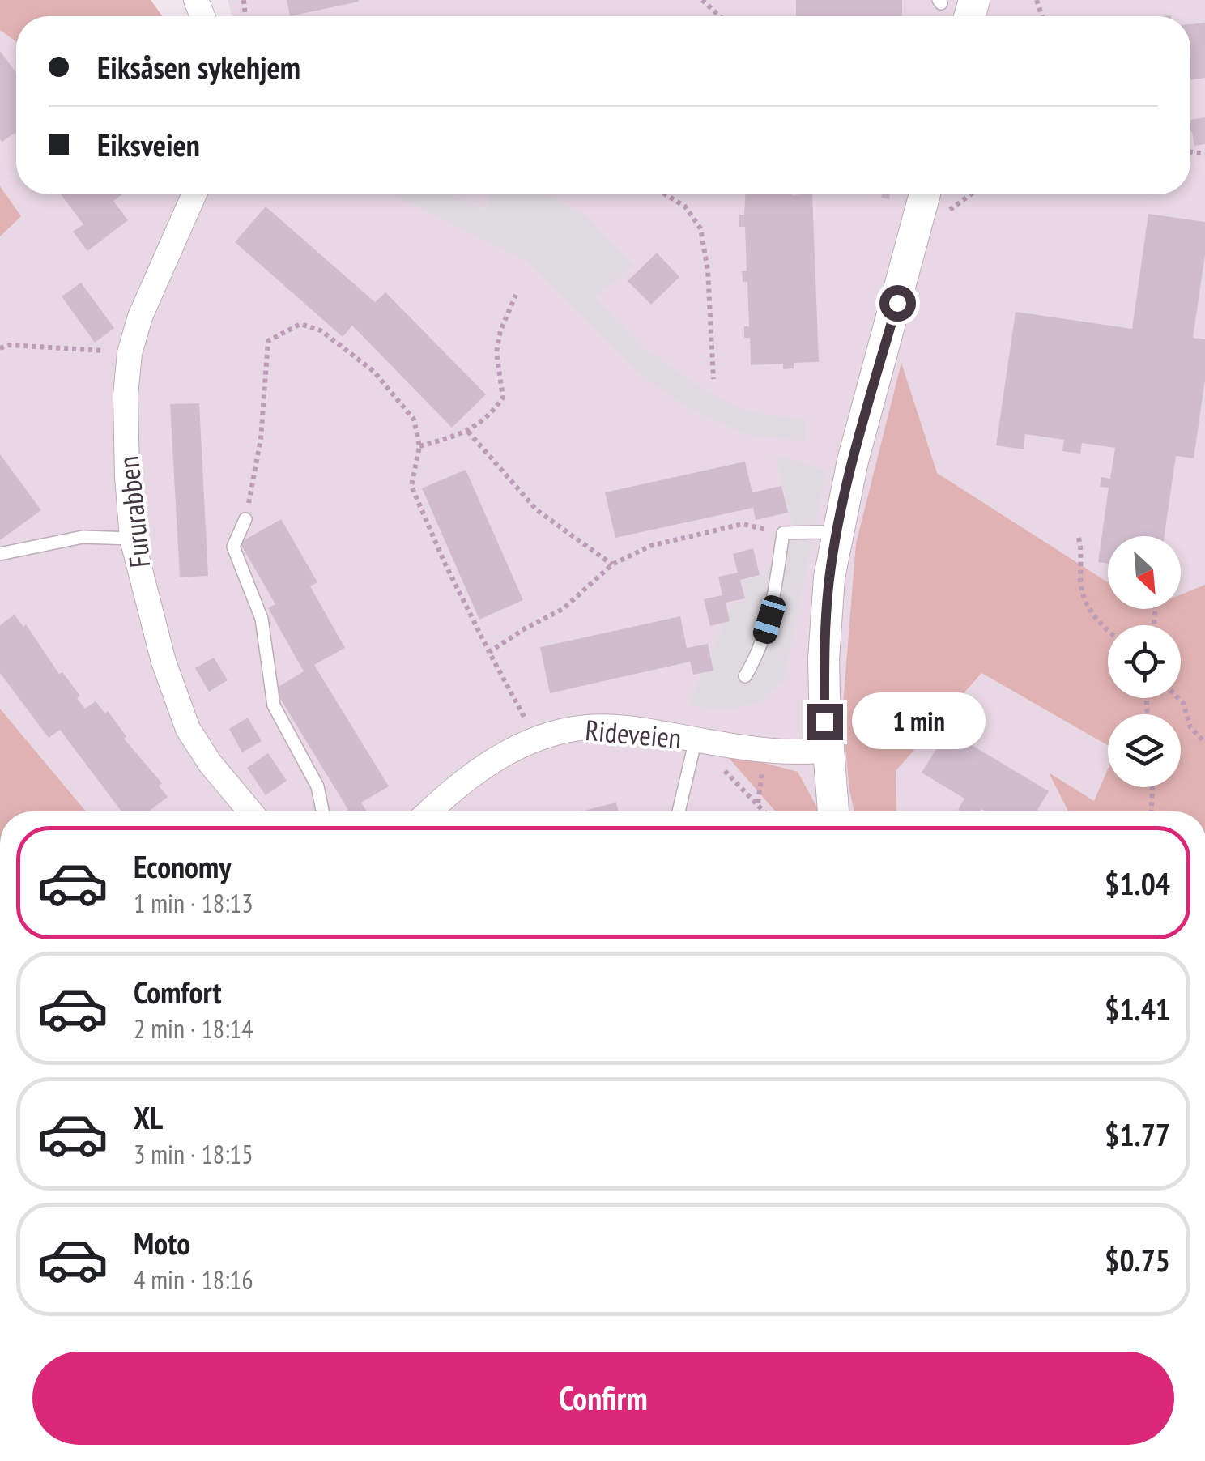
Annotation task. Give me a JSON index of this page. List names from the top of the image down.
{
  "streets": {
    "street": ["Fururabben", "Rideveien"]
  },
  "north": "bottom right",
  "page": {
    "banner": ["Eiksåsen sykehjem", "Eiksveien"],
    "bubble": "1 min",
    "list": [
      {
        "name": "Economy",
        "note": "1 min · 18:13",
        "value": "$1.04"
      },
      {
        "name": "Comfort",
        "note": "2 min · 18:14",
        "value": "$1.41"
      },
      {
        "name": "XL",
        "note": "3 min · 18:15",
        "value": "$1.77"
      },
      {
        "name": "Moto",
        "note": "4 min · 18:16",
        "value": "$0.75"
      }
    ],
    "buttons": "Confirm"
  }
}
